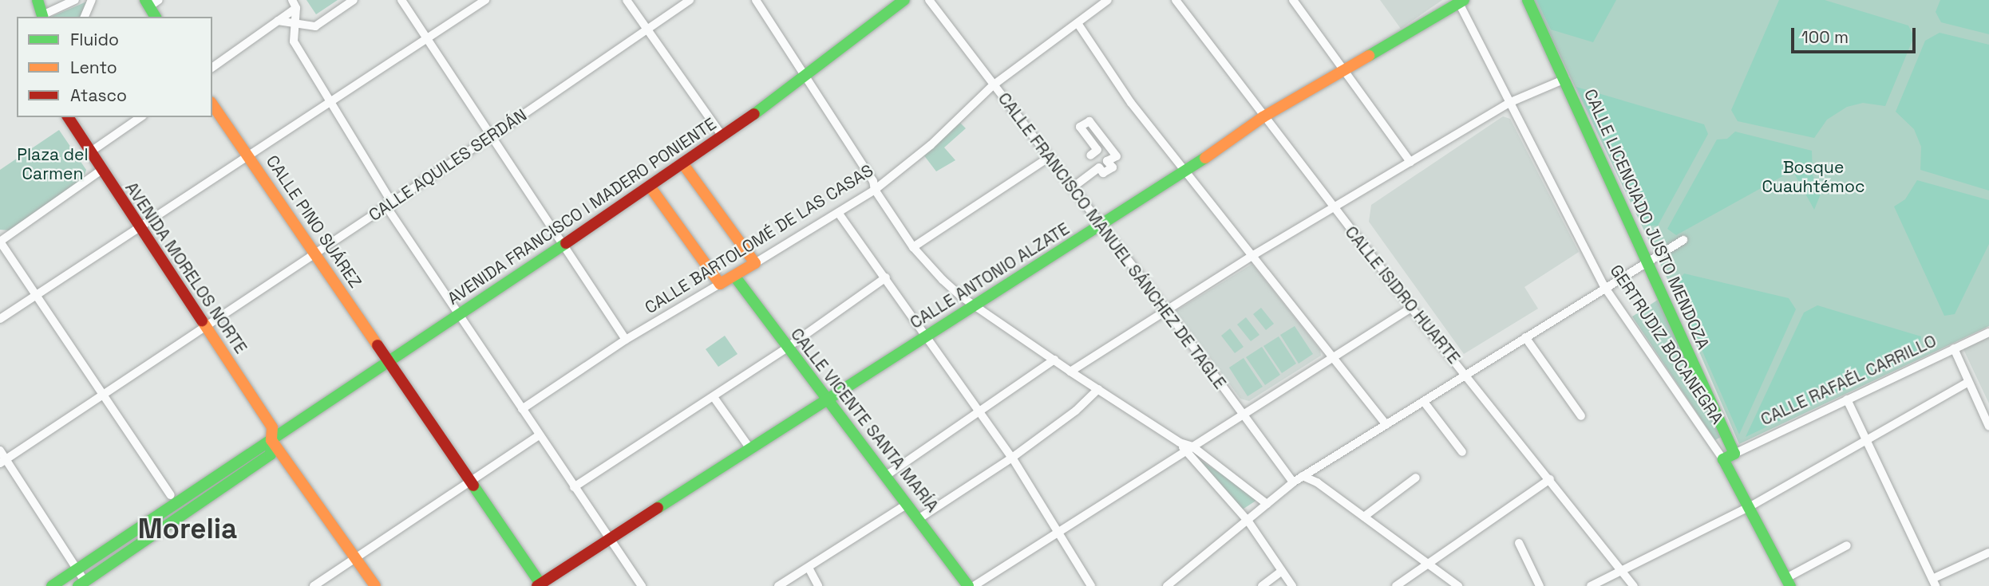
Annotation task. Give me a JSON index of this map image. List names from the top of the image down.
{
  "streets": {
    "street": [
      "CALLE AQUILES SERDÁN",
      "AVENIDA FRANCISCO I MADERO PONIENTE",
      "CALLE LICENCIADO JUSTO MENDOZA",
      "CALLE PINO SUÁREZ",
      "CALLE BARTOLOMÉ DE LAS CASAS",
      "CALLE FRANCISCO MANUEL SÁNCHEZ DE TAGLE",
      "AVENIDA MORELOS NORTE",
      "CALLE ANTONIO ALZATE",
      "CALLE ISIDRO HUARTE",
      "GERTRUDIZ BOCANEGRA",
      "CALLE RAFAÉL CARRILLO",
      "CALLE VICENTE SANTA MARÍA"
    ]
  },
  "crossings": [
    ["CALLE AQUILES SERDÁN", "CALLE PINO SUÁREZ"],
    ["CALLE AQUILES SERDÁN", "AVENIDA MORELOS NORTE"],
    ["AVENIDA FRANCISCO I MADERO PONIENTE", "CALLE PINO SUÁREZ"],
    ["AVENIDA FRANCISCO I MADERO PONIENTE", "AVENIDA MORELOS NORTE"],
    ["CALLE LICENCIADO JUSTO MENDOZA", "CALLE RAFAÉL CARRILLO"],
    ["CALLE PINO SUÁREZ", "CALLE ANTONIO ALZATE"],
    ["CALLE BARTOLOMÉ DE LAS CASAS", "CALLE FRANCISCO MANUEL SÁNCHEZ DE TAGLE"],
    ["CALLE BARTOLOMÉ DE LAS CASAS", "CALLE VICENTE SANTA MARÍA"],
    ["CALLE FRANCISCO MANUEL SÁNCHEZ DE TAGLE", "CALLE ANTONIO ALZATE"],
    ["CALLE ANTONIO ALZATE", "CALLE ISIDRO HUARTE"],
    ["CALLE ANTONIO ALZATE", "GERTRUDIZ BOCANEGRA"],
    ["CALLE ANTONIO ALZATE", "CALLE VICENTE SANTA MARÍA"],
    ["GERTRUDIZ BOCANEGRA", "CALLE RAFAÉL CARRILLO"]
  ],
  "districts": ["Morelia"],
  "parks": ["Plaza del Carmen", "Bosque Cuauhtémoc"],
  "legend": ["Fluido", "Lento", "Atasco"],
  "scale_bar": "100 m"
}
